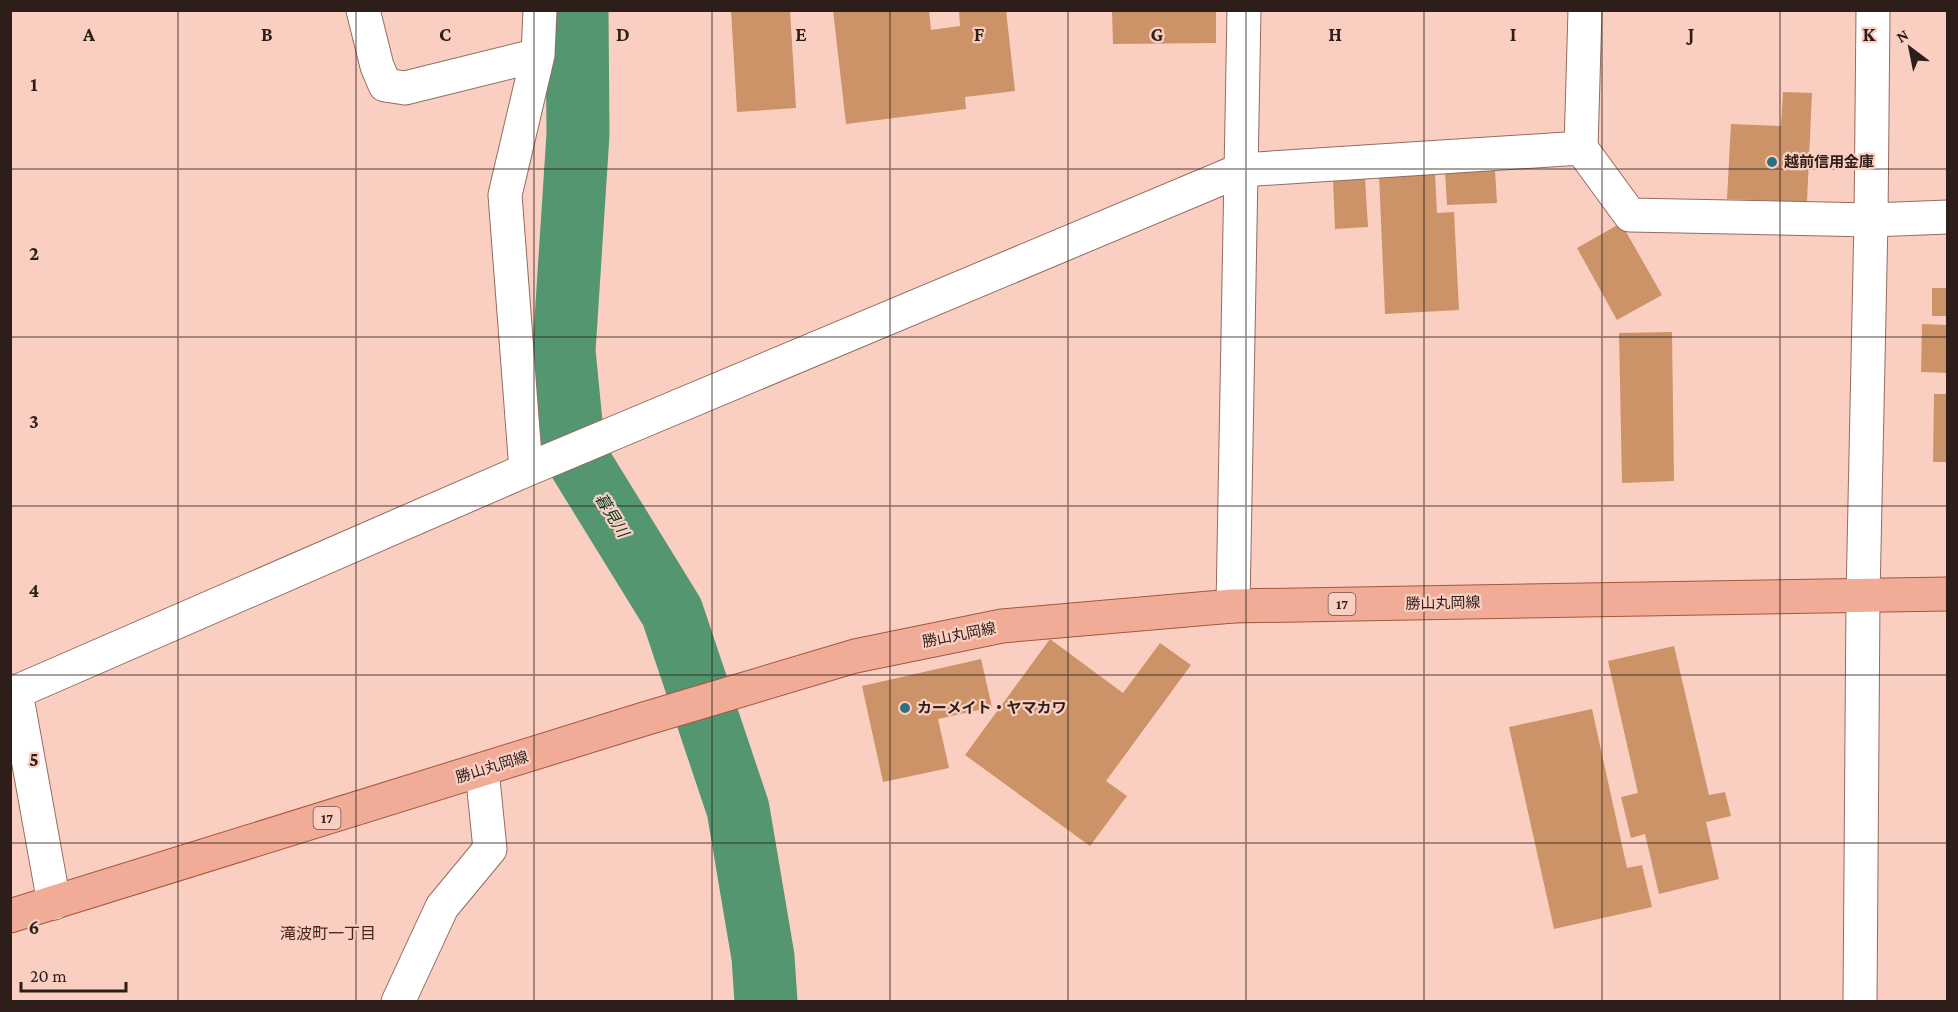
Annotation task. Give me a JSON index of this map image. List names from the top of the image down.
{
  "streets": {
    "main road": ["勝山丸岡線", "17"]
  },
  "districts": ["滝波町一丁目"],
  "water": ["暮見川"],
  "places": ["越前信用金庫", "カーメイト・ヤマカワ"],
  "scale_bar": "20 m",
  "north": "top left",
  "grid": {
    "columns": [
      "A",
      "B",
      "C",
      "D",
      "E",
      "F",
      "G",
      "H",
      "I",
      "J",
      "K"
    ],
    "rows": [
      "1",
      "2",
      "3",
      "4",
      "5",
      "6"
    ]
  }
}
